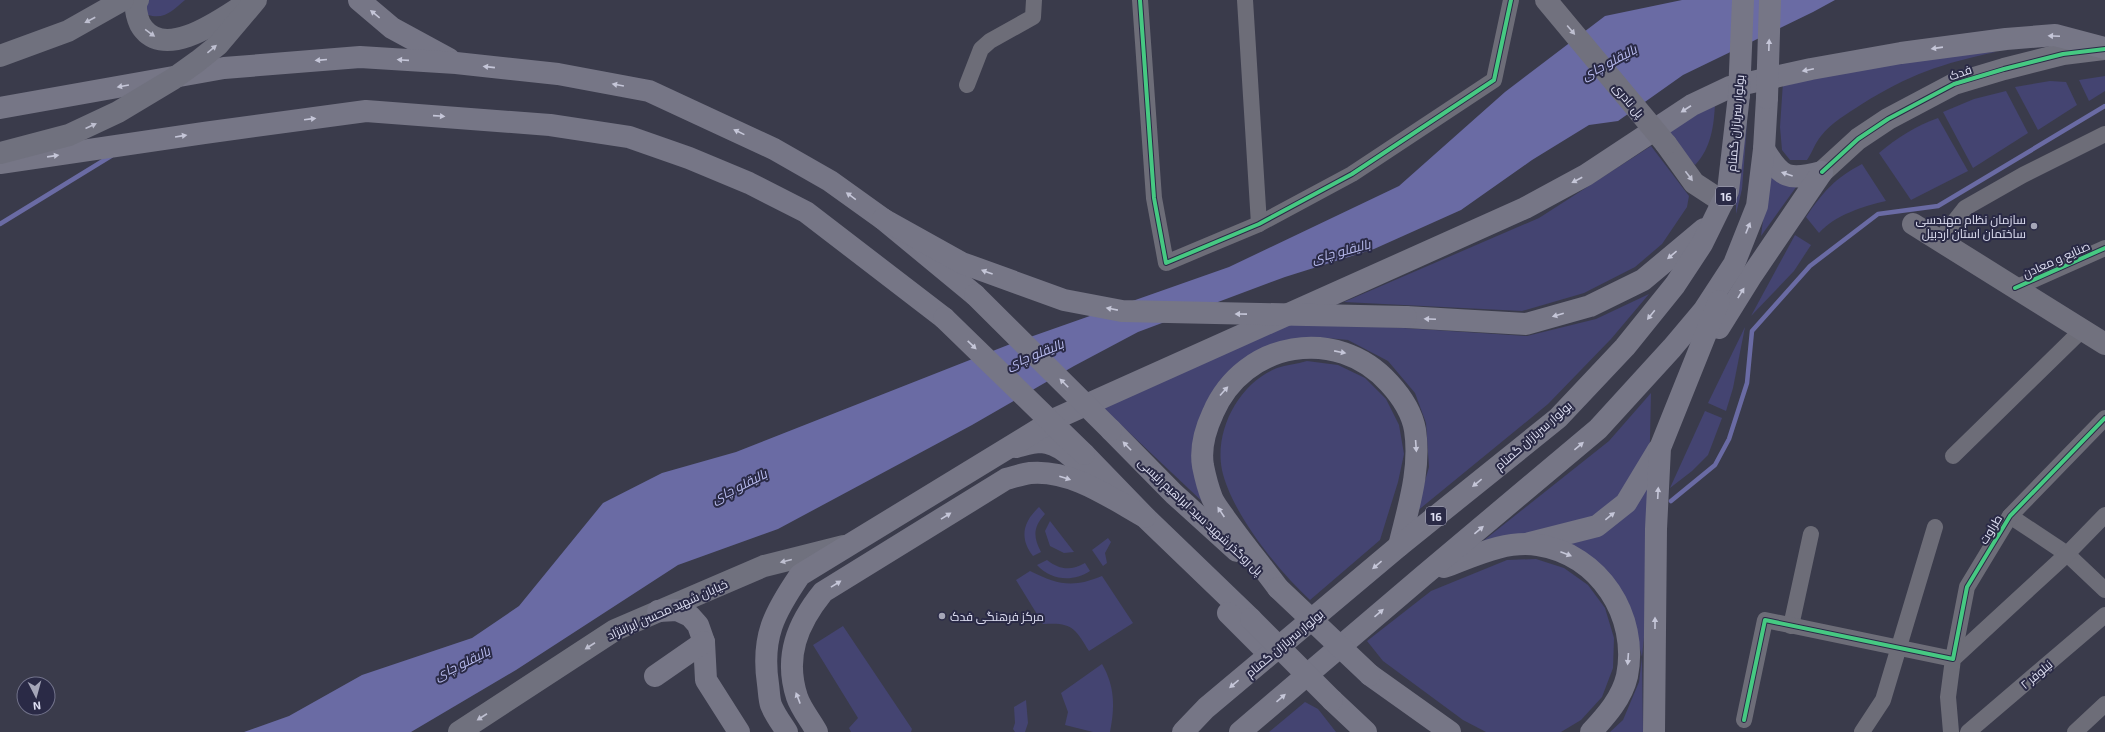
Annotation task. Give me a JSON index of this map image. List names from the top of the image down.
{
  "streets": {
    "highway": ["بولوار سربازان گمنام", "16", "پل روگذر شهید سید ابراهیم رئیسی"],
    "main road": ["خیابان شهید محسن ایراننژاد"],
    "street": [
      "فدک",
      "پل نادری",
      "صنایع و معادن",
      "طراوت",
      "نیلوفر ۲"
    ]
  },
  "crossings": [
    ["پل نادری", "بولوار سربازان گمنام"]
  ],
  "one_way": ["پل نادری", "خیابان شهید محسن ایراننژاد"],
  "water": ["بالیقلو چای"],
  "places": ["سازمان نظام مهندسی ساختمان استان اردبیل", "مرکز فرهنگی فدک"],
  "north": "bottom"
}
